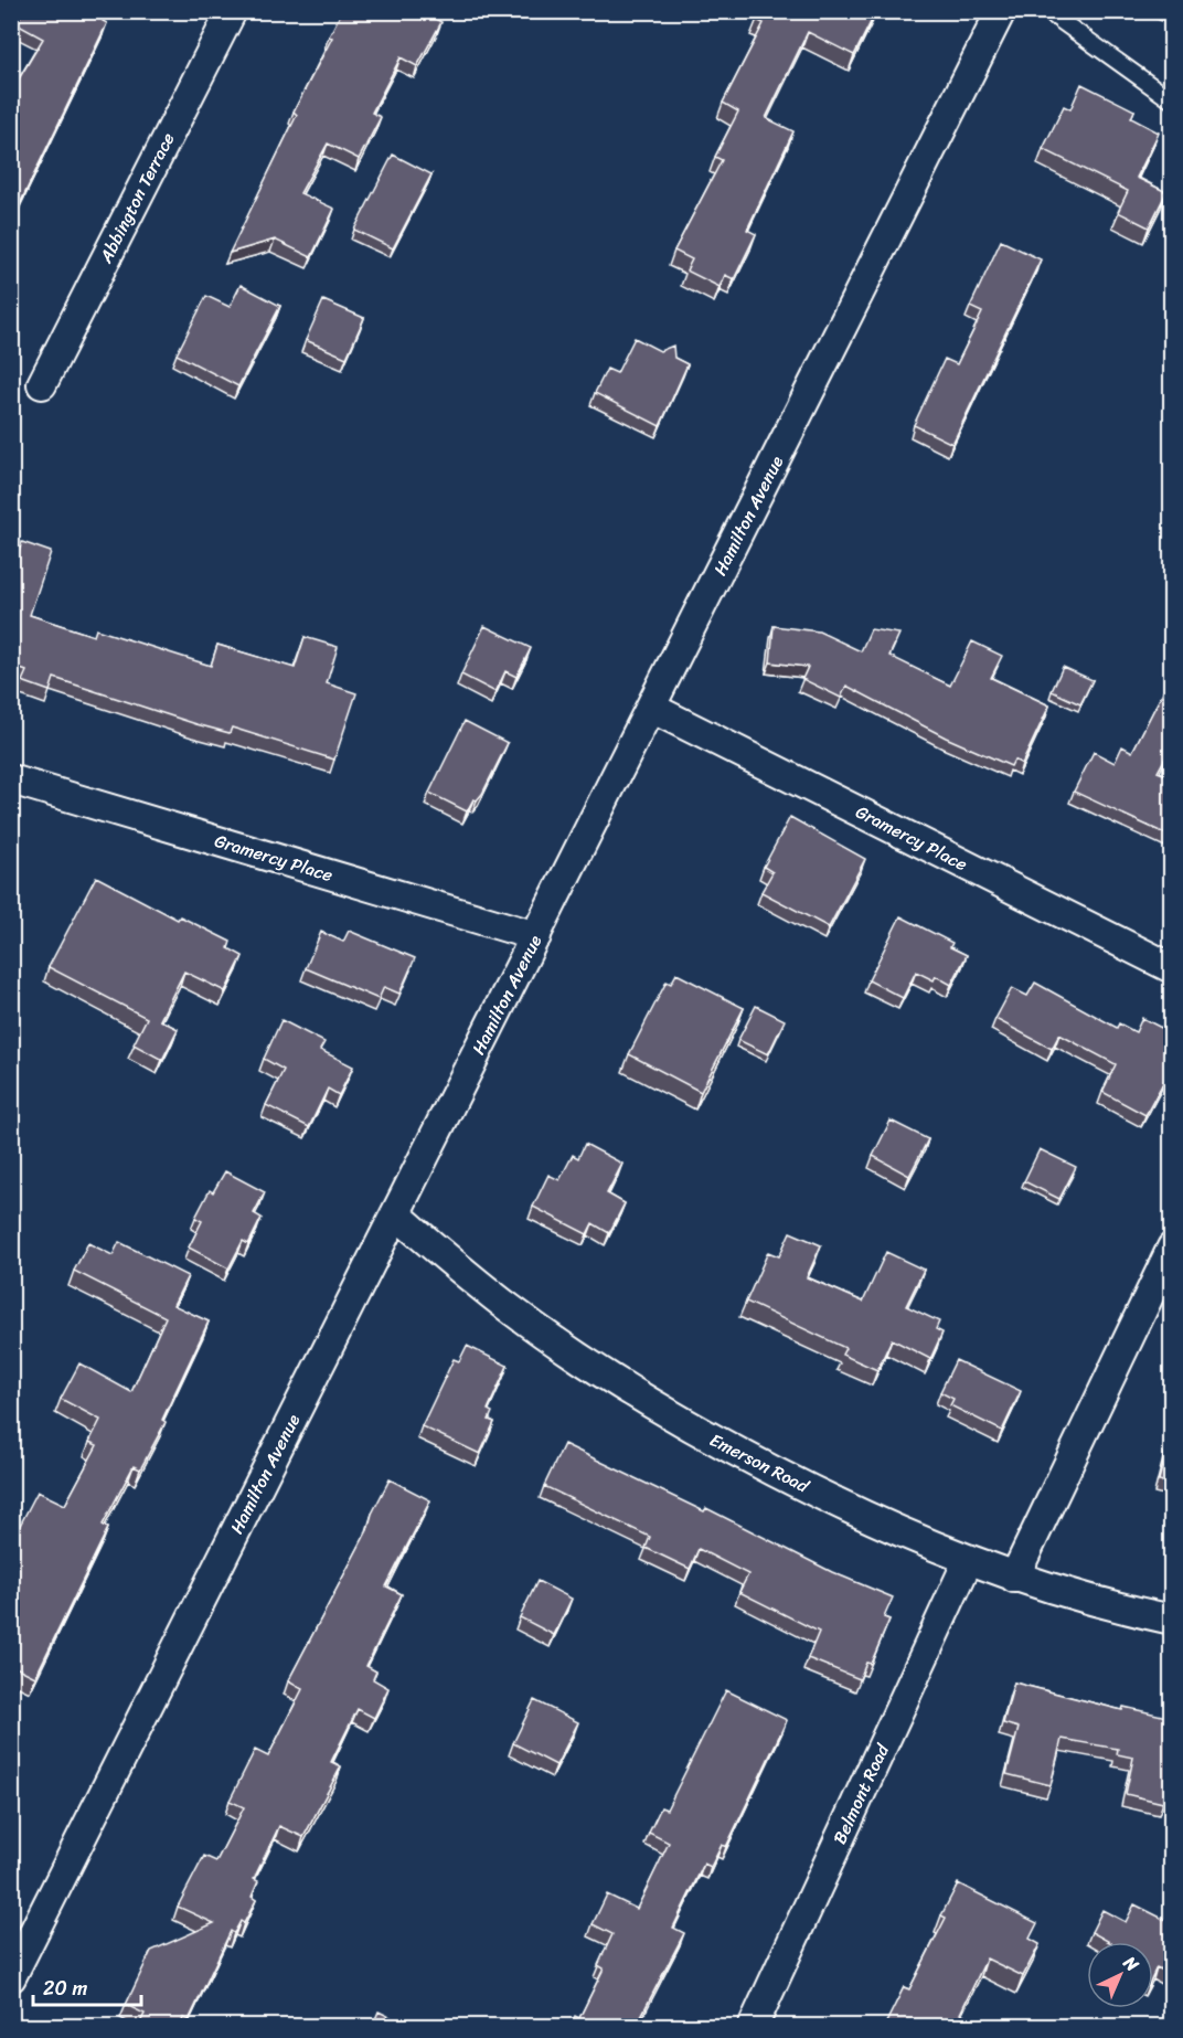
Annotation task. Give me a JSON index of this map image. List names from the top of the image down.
{
  "streets": {
    "street": [
      "Abbington Terrace",
      "Hamilton Avenue",
      "Gramercy Place",
      "Emerson Road",
      "Belmont Road"
    ]
  },
  "crossings": [
    ["Hamilton Avenue", "Gramercy Place"],
    ["Hamilton Avenue", "Emerson Road"],
    ["Emerson Road", "Belmont Road"]
  ],
  "scale_bar": "20 m",
  "north": "top right"
}
